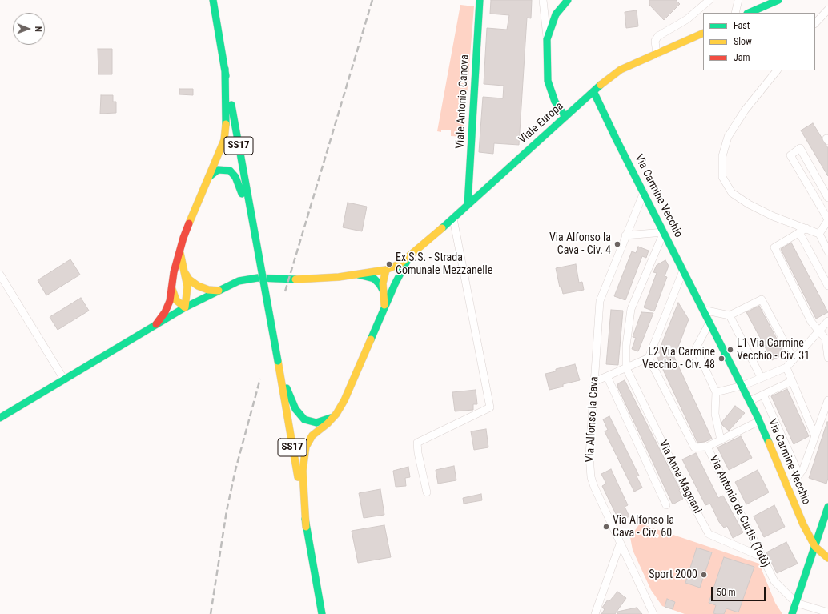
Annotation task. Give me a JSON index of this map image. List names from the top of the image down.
{
  "streets": {
    "street": [
      "Viale Antonio Canova",
      "Viale Europa",
      "SS17",
      "Via Carmine Vecchio",
      "Via Alfonso la Cava",
      "Via Anna Magnani",
      "Via Antonio de Curtis (Totò)"
    ]
  },
  "crossings": [
    ["Viale Antonio Canova", "Viale Europa"],
    ["Viale Europa", "Via Carmine Vecchio"],
    ["Via Carmine Vecchio", "Via Alfonso la Cava"],
    ["Via Anna Magnani", "Via Antonio de Curtis (Totò)"]
  ],
  "places": [
    "Via Alfonso la Cava - Civ. 4",
    "Ex S.S. - Strada Comunale Mezzanelle",
    "L1 Via Carmine Vecchio - Civ. 31",
    "L2 Via Carmine Vecchio - Civ. 48",
    "Via Alfonso la Cava - Civ. 60",
    "Sport 2000"
  ],
  "legend": ["Fast", "Slow", "Jam"],
  "scale_bar": "50 m",
  "north": "right"
}
